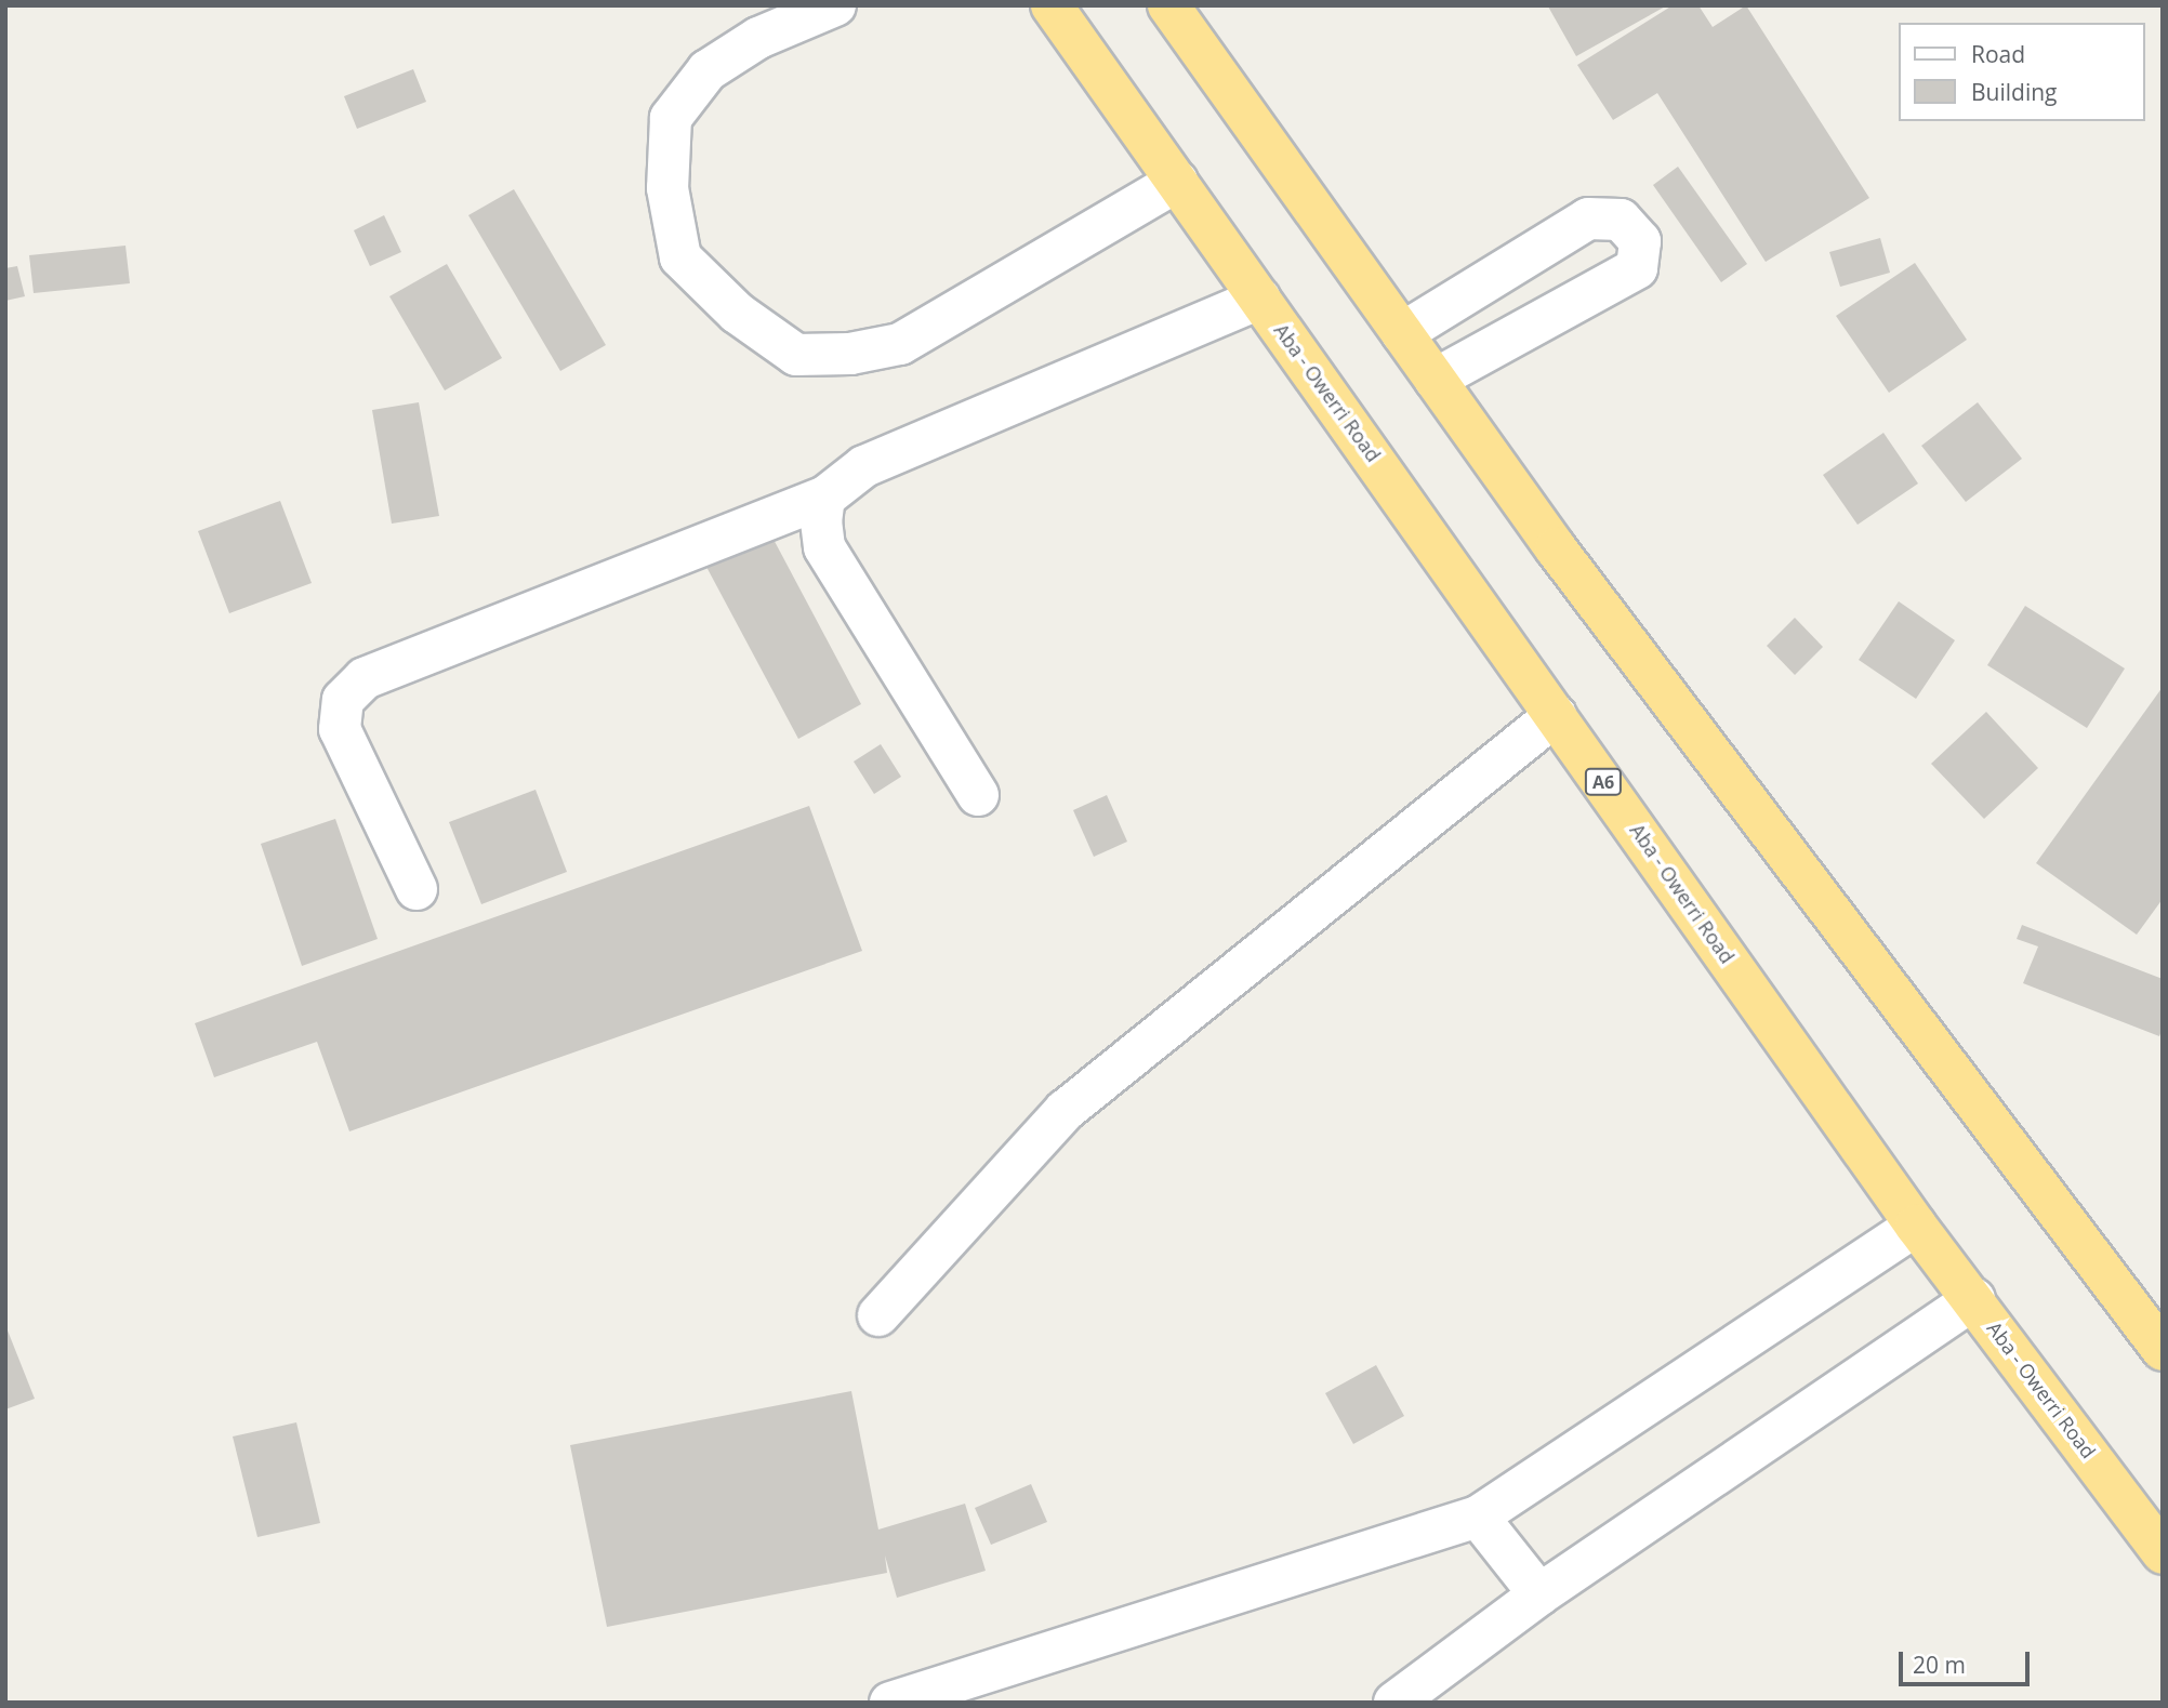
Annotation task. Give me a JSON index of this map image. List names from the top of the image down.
{
  "streets": {
    "highway": ["Aba - Owerri Road", "A6"]
  },
  "legend": ["Road", "Building"],
  "scale_bar": "20 m"
}
